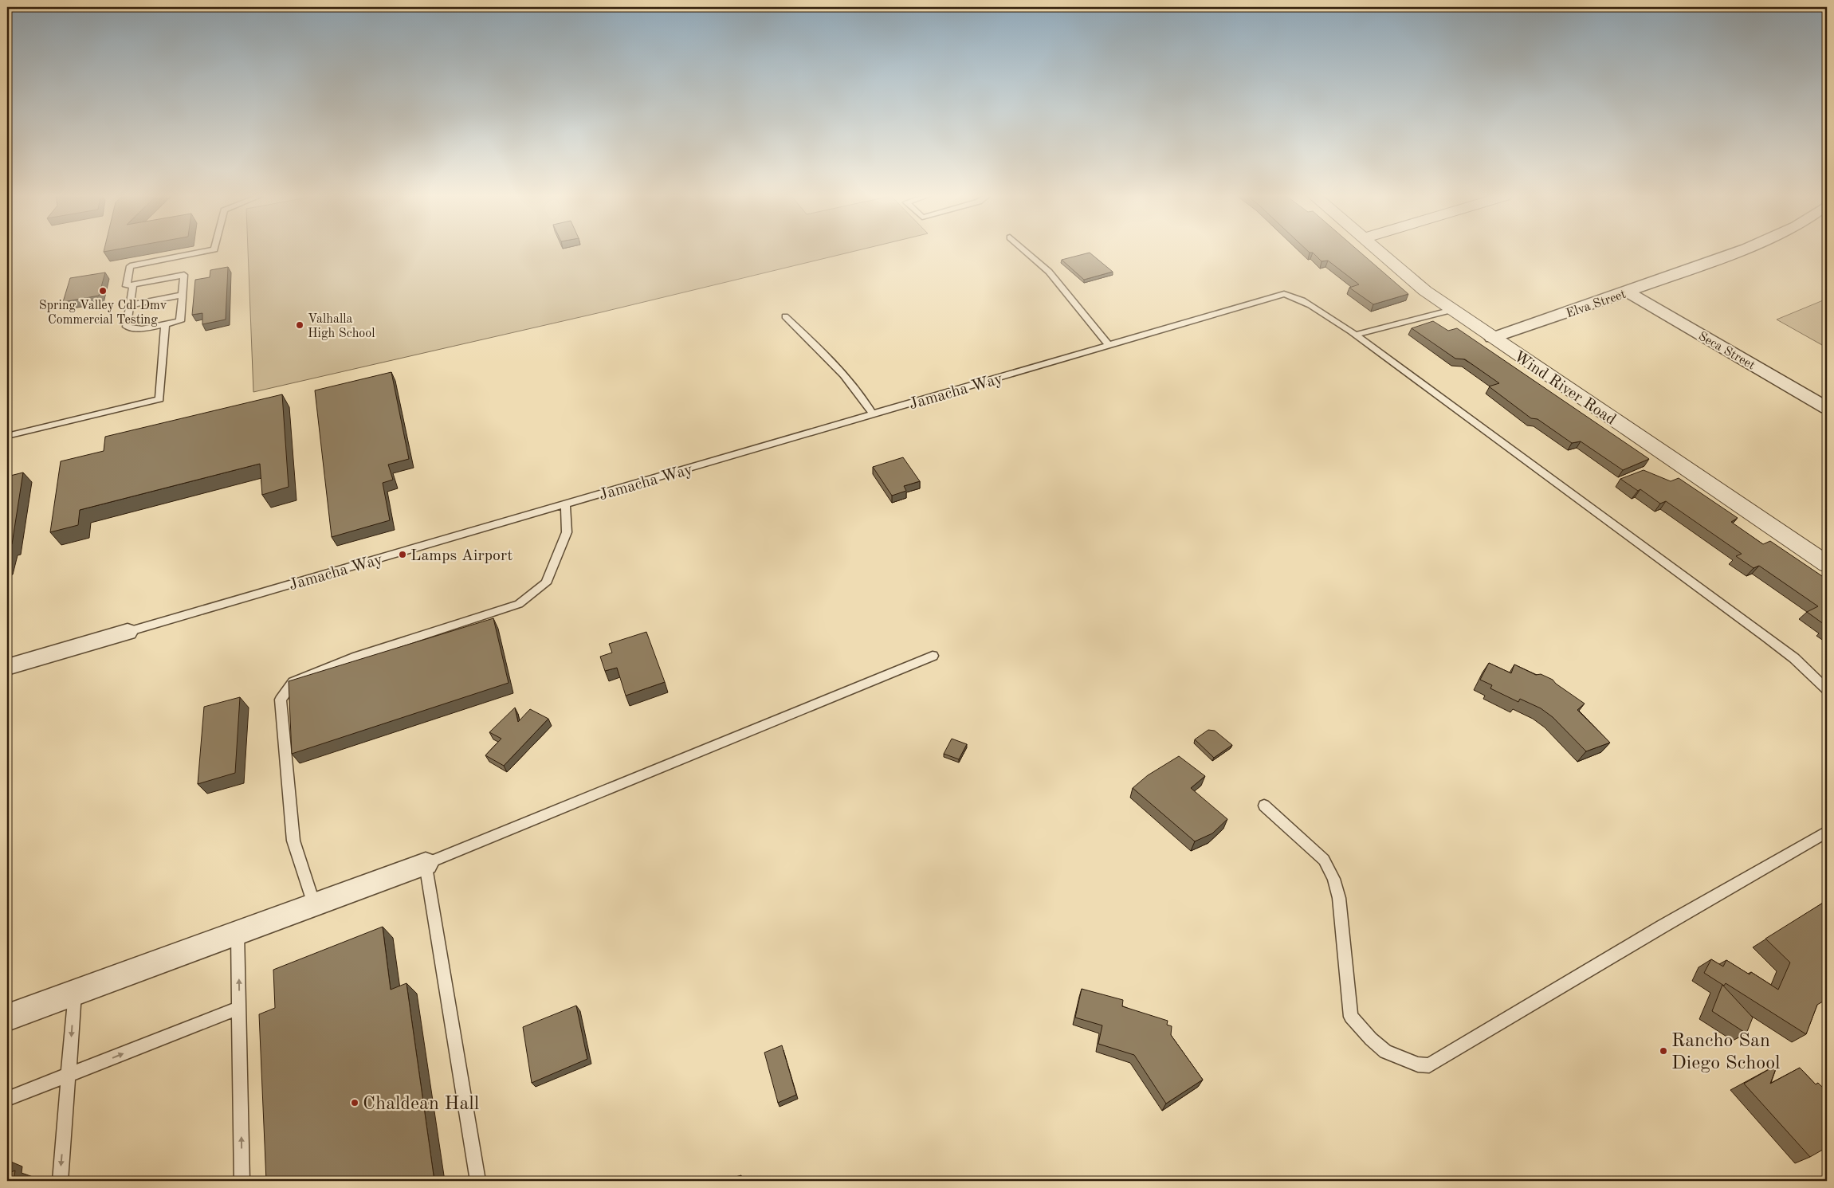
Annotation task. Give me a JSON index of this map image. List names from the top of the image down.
{
  "streets": {
    "street": [
      "Elva Street",
      "Seca Street",
      "Wind River Road",
      "Jamacha Way"
    ]
  },
  "crossings": [
    ["Elva Street", "Seca Street"],
    ["Elva Street", "Wind River Road"]
  ],
  "places": [
    "Spring Valley Cdl Dmv Commercial Testing",
    "Valhalla High School",
    "Lamps Airport",
    "Rancho San Diego School",
    "Chaldean Hall"
  ]
}
